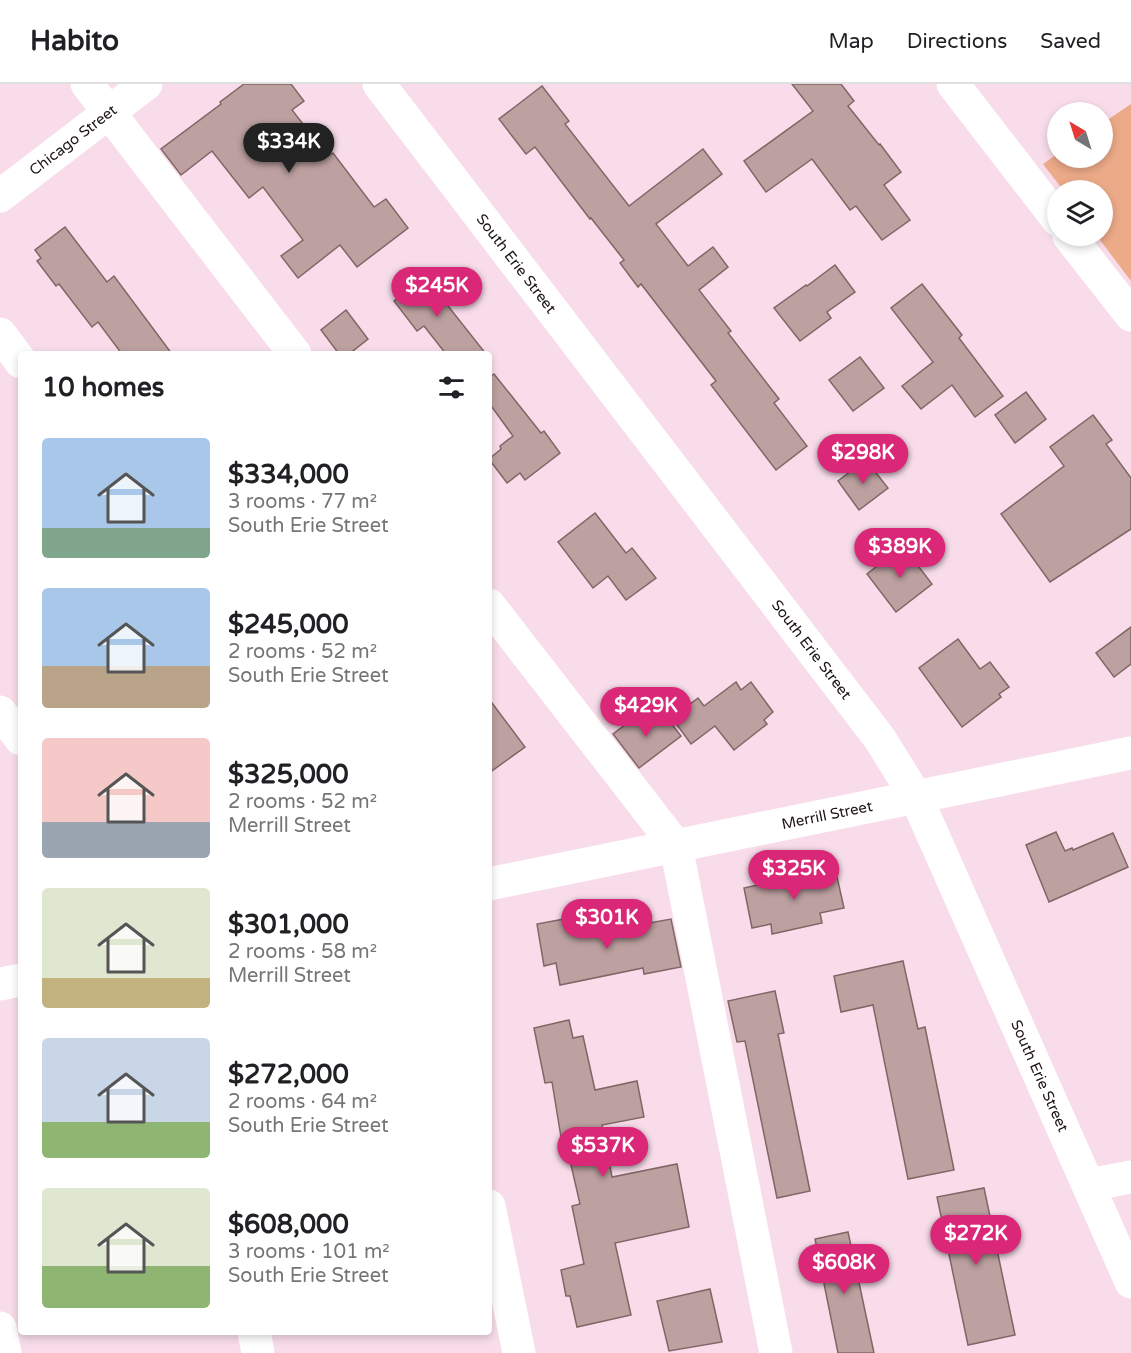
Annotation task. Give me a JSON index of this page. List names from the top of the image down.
{
  "streets": {
    "street": ["Chicago Street", "South Erie Street", "Merrill Street"]
  },
  "crossings": [
    ["South Erie Street", "Merrill Street"]
  ],
  "north": "top left",
  "page": {
    "header": "Habito",
    "nav": ["Map", "Directions", "Saved"],
    "price": [
      "$334K",
      "$245K",
      "$298K",
      "$389K",
      "$429K",
      "$325K",
      "$301K",
      "$537K",
      "$272K",
      "$608K"
    ],
    "heading": "10 homes",
    "list": [
      {
        "name": "$334,000",
        "note": "3 rooms · 77 m² · South Erie Street"
      },
      {
        "name": "$245,000",
        "note": "2 rooms · 52 m² · South Erie Street"
      },
      {
        "name": "$325,000",
        "note": "2 rooms · 52 m² · Merrill Street"
      },
      {
        "name": "$301,000",
        "note": "2 rooms · 58 m² · Merrill Street"
      },
      {
        "name": "$272,000",
        "note": "2 rooms · 64 m² · South Erie Street"
      },
      {
        "name": "$608,000",
        "note": "3 rooms · 101 m² · South Erie Street"
      }
    ]
  }
}
